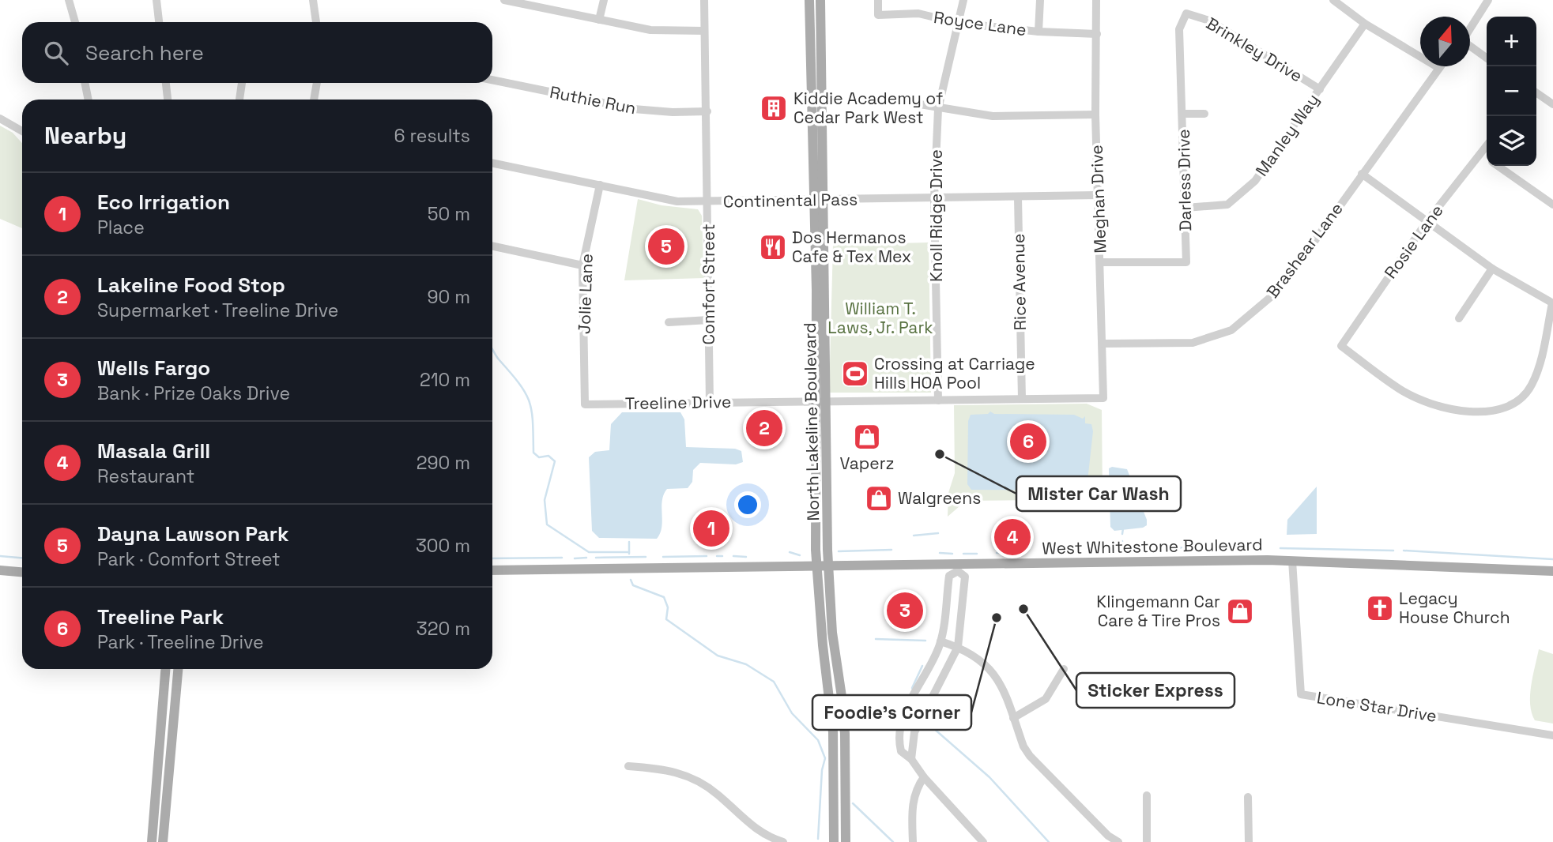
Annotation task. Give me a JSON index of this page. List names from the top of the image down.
{
  "streets": {
    "main road": ["North Lakeline Boulevard", "West Whitestone Boulevard"],
    "street": [
      "Royce Lane",
      "Brinkley Drive",
      "Ruthie Run",
      "Manley Way",
      "Darless Drive",
      "Meghan Drive",
      "Continental Pass",
      "Knoll Ridge Drive",
      "Rosie Lane",
      "Brashear Lane",
      "Rice Avenue",
      "Comfort Street",
      "Jolie Lane",
      "Treeline Drive",
      "Lone Star Drive"
    ]
  },
  "crossings": [
    ["Royce Lane", "Meghan Drive"],
    ["Royce Lane", "Knoll Ridge Drive"],
    ["Brinkley Drive", "Manley Way"],
    ["Brinkley Drive", "Darless Drive"],
    ["Ruthie Run", "Comfort Street"],
    ["Manley Way", "Darless Drive"],
    ["Darless Drive", "Meghan Drive"],
    ["Meghan Drive", "Continental Pass"],
    ["Meghan Drive", "Brashear Lane"],
    ["Meghan Drive", "Treeline Drive"],
    ["Continental Pass", "Knoll Ridge Drive"],
    ["Continental Pass", "Rice Avenue"],
    ["Continental Pass", "Comfort Street"],
    ["Continental Pass", "Jolie Lane"],
    ["Continental Pass", "North Lakeline Boulevard"],
    ["Knoll Ridge Drive", "Treeline Drive"],
    ["Rice Avenue", "Treeline Drive"],
    ["Comfort Street", "Treeline Drive"],
    ["Jolie Lane", "Treeline Drive"],
    ["Treeline Drive", "North Lakeline Boulevard"],
    ["North Lakeline Boulevard", "West Whitestone Boulevard"],
    ["West Whitestone Boulevard", "Lone Star Drive"]
  ],
  "parks": ["William T. Laws, Jr. Park"],
  "places": {
    "building": ["Kiddie Academy of Cedar Park West"],
    "restaurant": ["Dos Hermanos Cafe & Tex Mex"],
    "sports": ["Crossing at Carriage Hills HOA Pool"],
    "shop": ["Vaperz", "Walgreens", "Klingemann Car Care & Tire Pros"],
    "other": ["Mister Car Wash", "Sticker Express", "Foodie's Corner"],
    "church": ["Legacy House Church"]
  },
  "north": "top",
  "page": {
    "map_buttons": ["+", "−"],
    "search": "Search here",
    "heading": ["Nearby", "6 results"],
    "list": [
      {
        "mark": "1",
        "name": "Eco Irrigation",
        "note": "Place",
        "value": "50 m"
      },
      {
        "mark": "2",
        "name": "Lakeline Food Stop",
        "note": "Supermarket · Treeline Drive",
        "value": "90 m"
      },
      {
        "mark": "3",
        "name": "Wells Fargo",
        "note": "Bank · Prize Oaks Drive",
        "value": "210 m"
      },
      {
        "mark": "4",
        "name": "Masala Grill",
        "note": "Restaurant",
        "value": "290 m"
      },
      {
        "mark": "5",
        "name": "Dayna Lawson Park",
        "note": "Park · Comfort Street",
        "value": "300 m"
      },
      {
        "mark": "6",
        "name": "Treeline Park",
        "note": "Park · Treeline Drive",
        "value": "320 m"
      }
    ],
    "pins": [
      "5",
      "2",
      "6",
      "1",
      "4",
      "3"
    ]
  }
}
